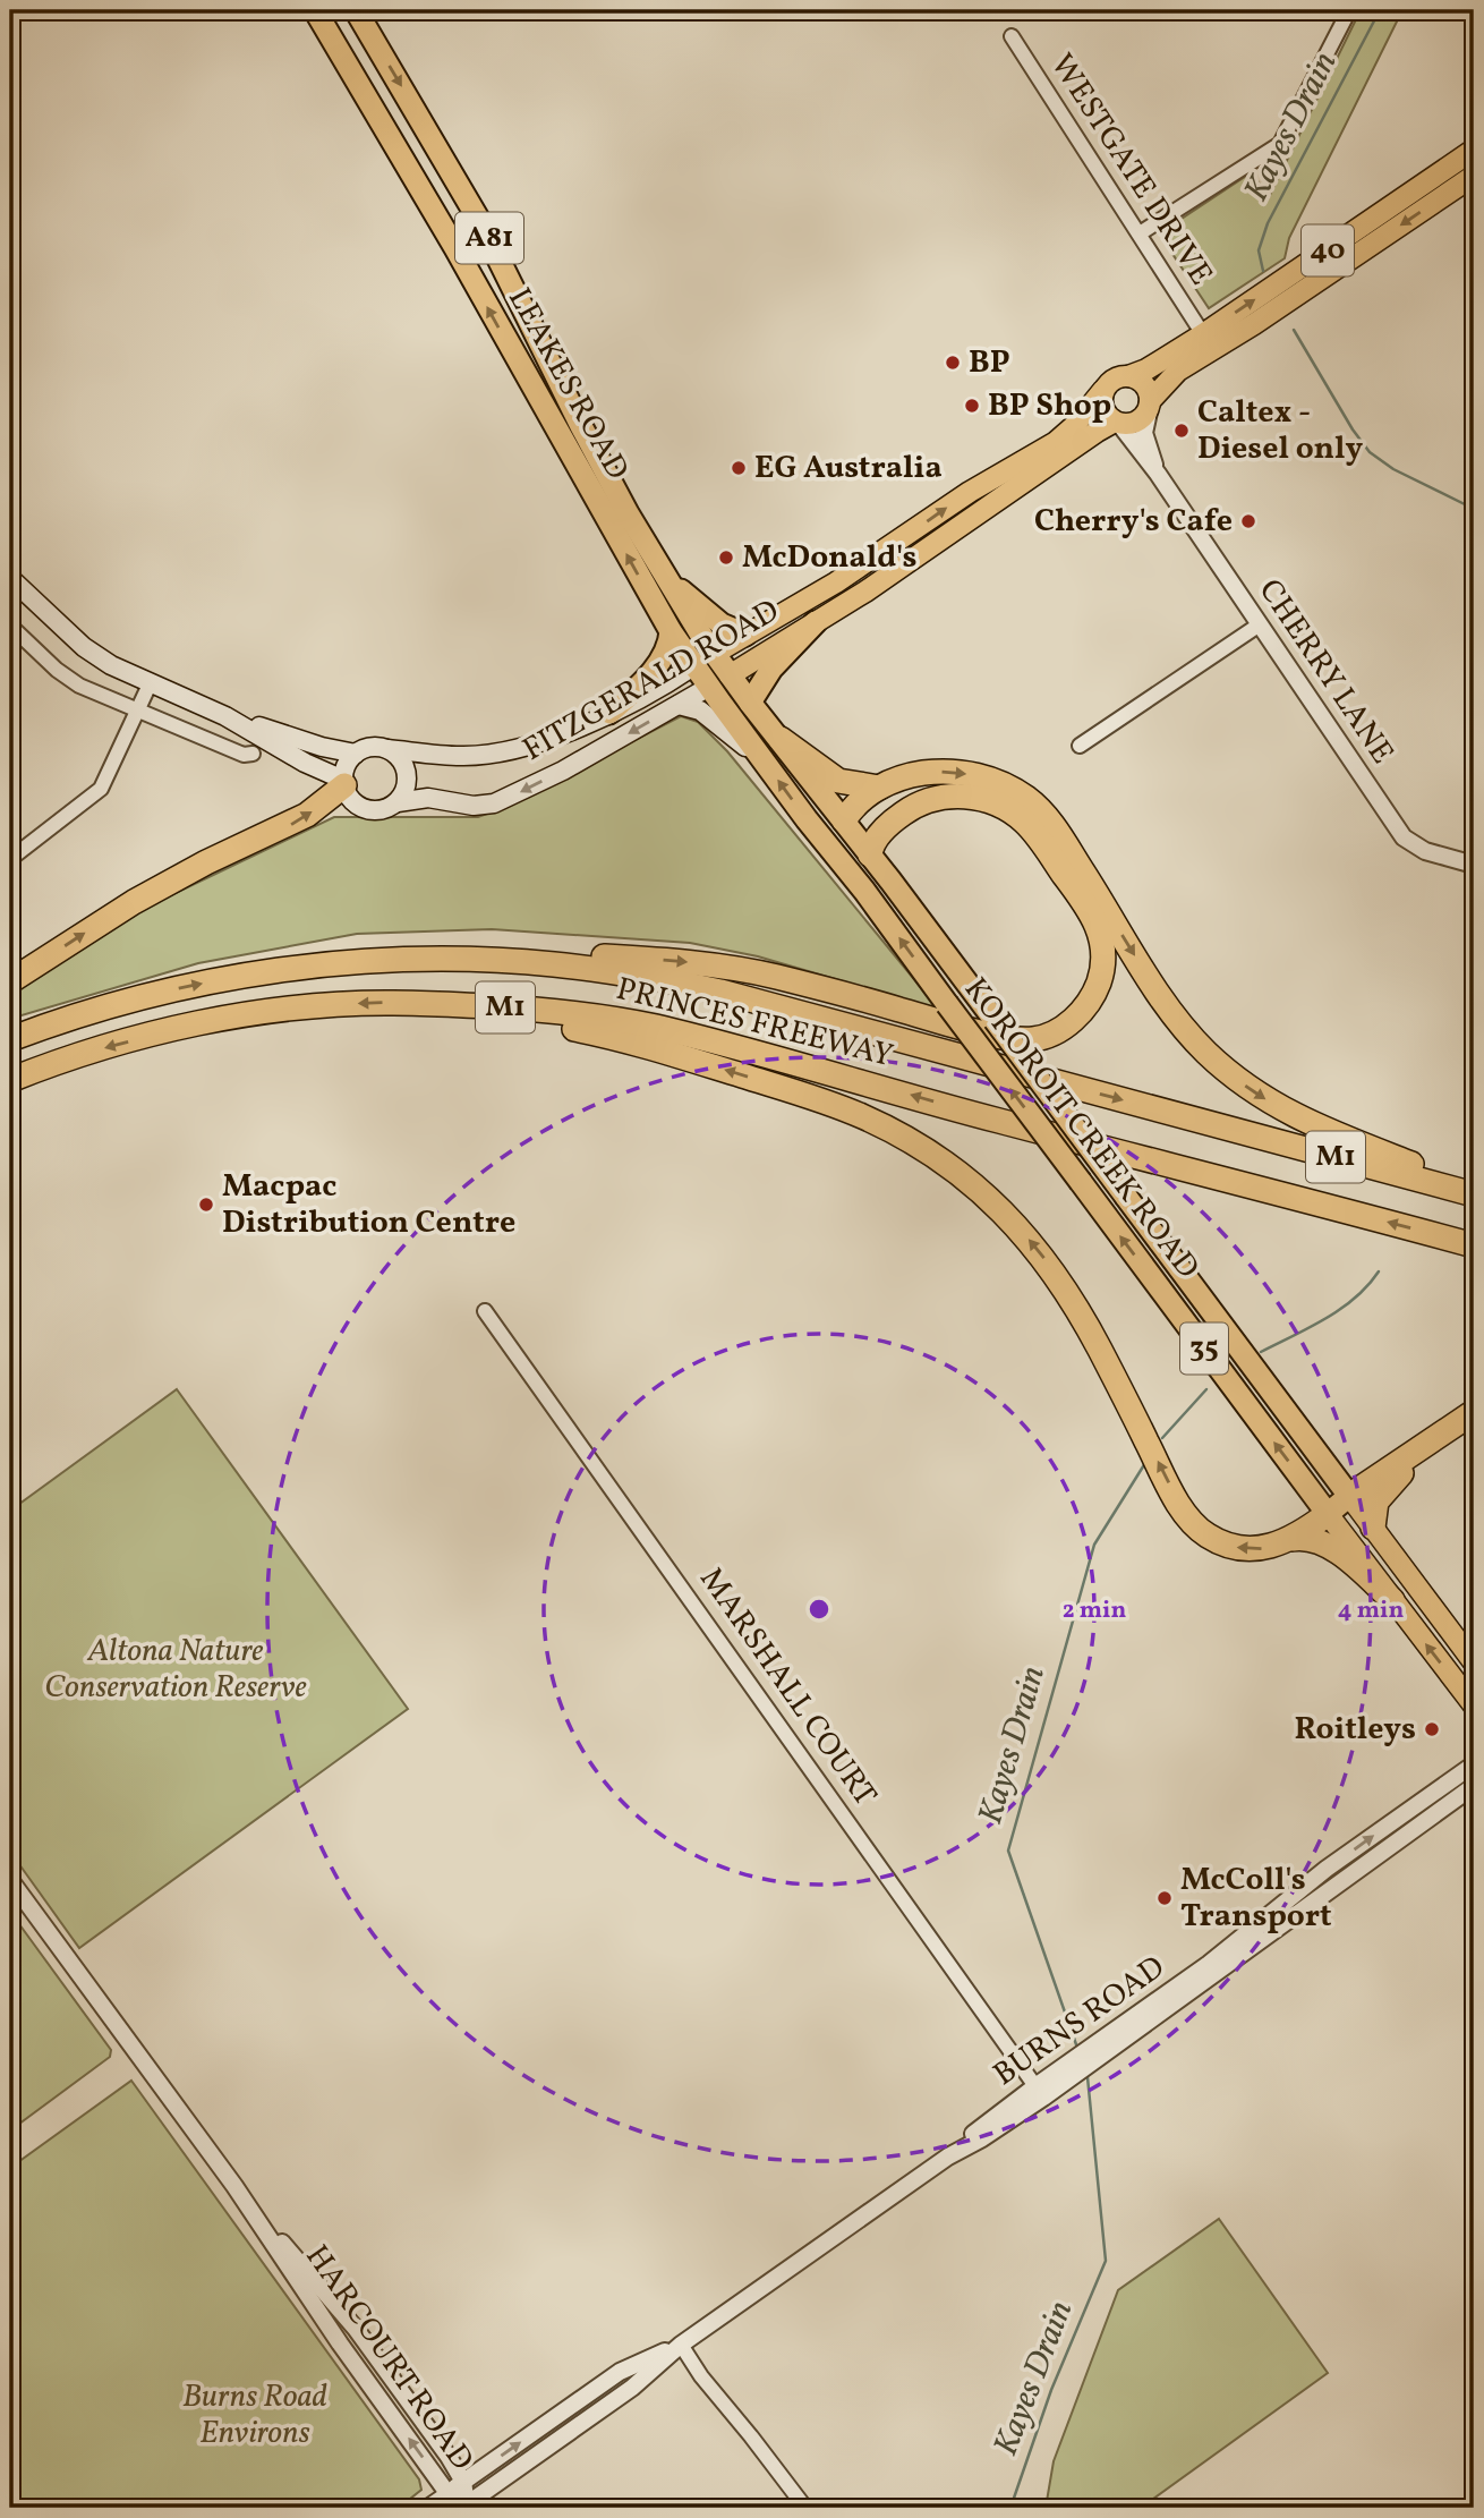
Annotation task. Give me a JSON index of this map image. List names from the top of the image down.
{
  "streets": {
    "highway": [
      "A81",
      "LEAKES ROAD",
      "FITZGERALD ROAD",
      "M1",
      "PRINCES FREEWAY",
      "KOROROIT CREEK ROAD",
      "35"
    ],
    "main road": ["40"],
    "street": [
      "WESTGATE DRIVE",
      "CHERRY LANE",
      "MARSHALL COURT",
      "BURNS ROAD",
      "HARCOURT ROAD"
    ]
  },
  "crossings": [
    ["WESTGATE DRIVE", "40"],
    ["40", "CHERRY LANE"],
    ["40", "FITZGERALD ROAD"],
    ["LEAKES ROAD", "FITZGERALD ROAD"],
    ["LEAKES ROAD", "KOROROIT CREEK ROAD"],
    ["CHERRY LANE", "FITZGERALD ROAD"],
    ["FITZGERALD ROAD", "KOROROIT CREEK ROAD"],
    ["MARSHALL COURT", "BURNS ROAD"],
    ["BURNS ROAD", "HARCOURT ROAD"]
  ],
  "water": ["Kayes Drain"],
  "parks": ["Altona Nature Conservation Reserve", "Burns Road Environs"],
  "places": [
    "BP",
    "BP Shop",
    "Caltex - Diesel only",
    "EG Australia",
    "Cherry's Cafe",
    "McDonald's",
    "Macpac Distribution Centre",
    "Roitleys",
    "McColl's Transport"
  ],
  "rings": ["2 min", "4 min"]
}
